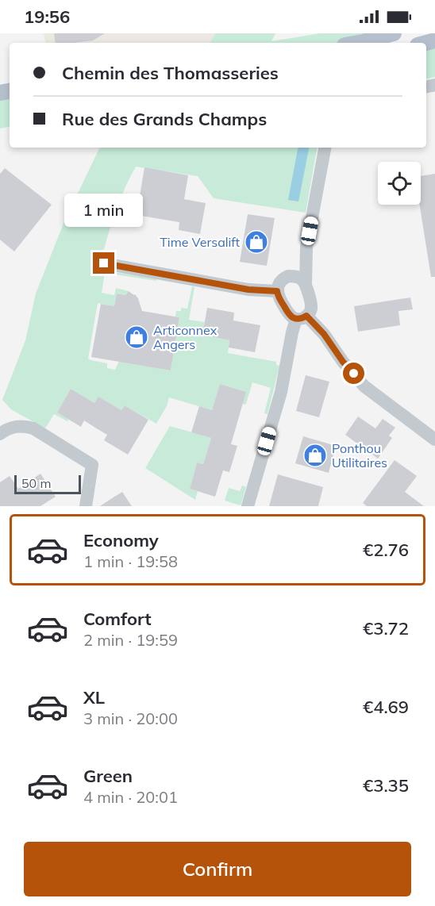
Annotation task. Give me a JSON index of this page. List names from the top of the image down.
{
  "places": {
    "shop": ["Time Versalift", "Articonnex Angers", "Ponthou Utilitaires"]
  },
  "scale_bar": "50 m",
  "page": {
    "status": "19:56",
    "banner": ["Chemin des Thomasseries", "Rue des Grands Champs"],
    "bubble": "1 min",
    "scale": "50 m",
    "list": [
      {
        "name": "Economy",
        "note": "1 min · 19:58",
        "value": "€2.76"
      },
      {
        "name": "Comfort",
        "note": "2 min · 19:59",
        "value": "€3.72"
      },
      {
        "name": "XL",
        "note": "3 min · 20:00",
        "value": "€4.69"
      },
      {
        "name": "Green",
        "note": "4 min · 20:01",
        "value": "€3.35"
      }
    ],
    "buttons": "Confirm"
  }
}
